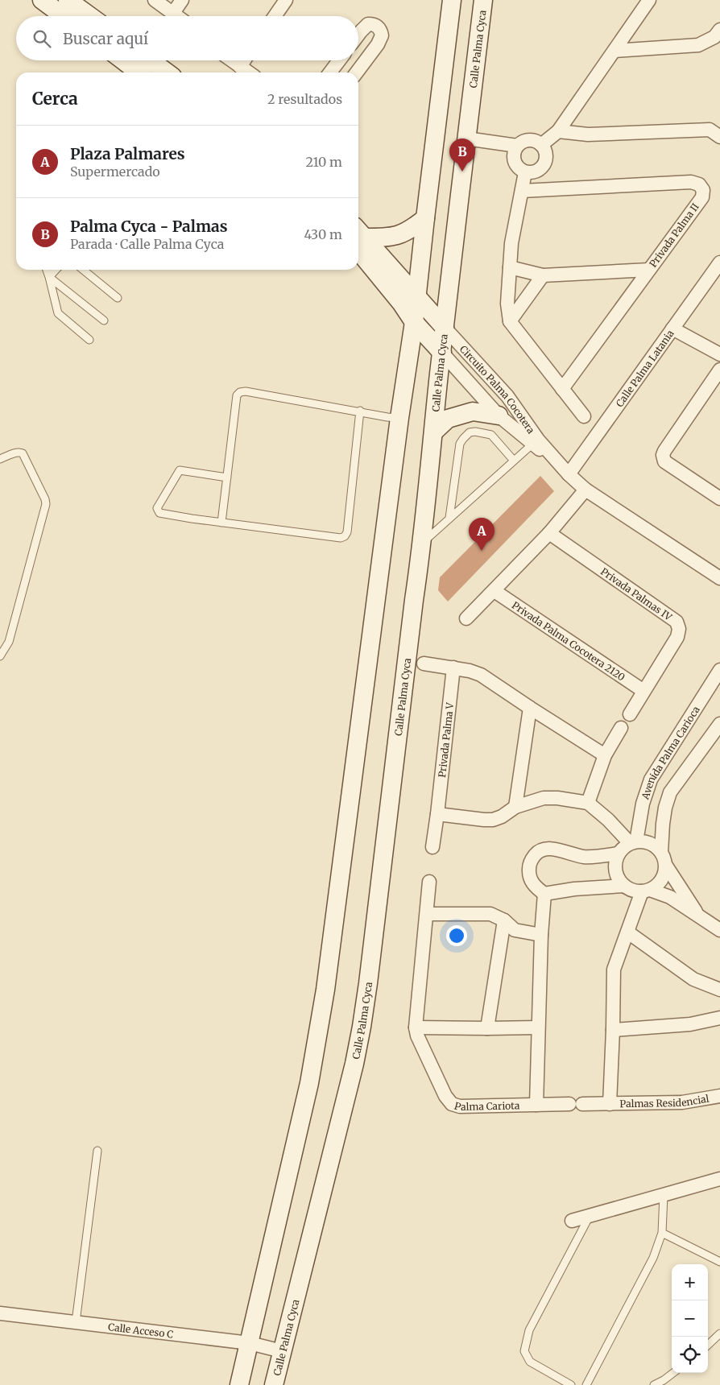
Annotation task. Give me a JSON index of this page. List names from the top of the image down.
{
  "streets": {
    "street": [
      "Calle Palma Cyca",
      "Privada Palma II",
      "Calle Palma Latania",
      "Circuito Palma Cocotera",
      "Privada Palmas IV",
      "Privada Palma Cocotera 2120",
      "Privada Palma V",
      "Avenida Palma Carioca",
      "Palmas Residencial",
      "Palma Cariota",
      "Calle Acceso C"
    ]
  },
  "crossings": [
    ["Calle Palma Cyca", "Circuito Palma Cocotera"],
    ["Calle Palma Cyca", "Calle Acceso C"],
    ["Calle Palma Latania", "Circuito Palma Cocotera"],
    ["Privada Palmas IV", "Privada Palma Cocotera 2120"],
    ["Avenida Palma Carioca", "Palmas Residencial"],
    ["Palmas Residencial", "Palma Cariota"]
  ],
  "page": {
    "search": "Buscar aquí",
    "heading": ["Cerca", "2 resultados"],
    "list": [
      {
        "mark": "A",
        "name": "Plaza Palmares",
        "note": "Supermercado",
        "value": "210 m"
      },
      {
        "mark": "B",
        "name": "Palma Cyca - Palmas",
        "note": "Parada · Calle Palma Cyca",
        "value": "430 m"
      }
    ],
    "pins": ["B", "A"],
    "map_buttons": ["+", "−"]
  }
}
